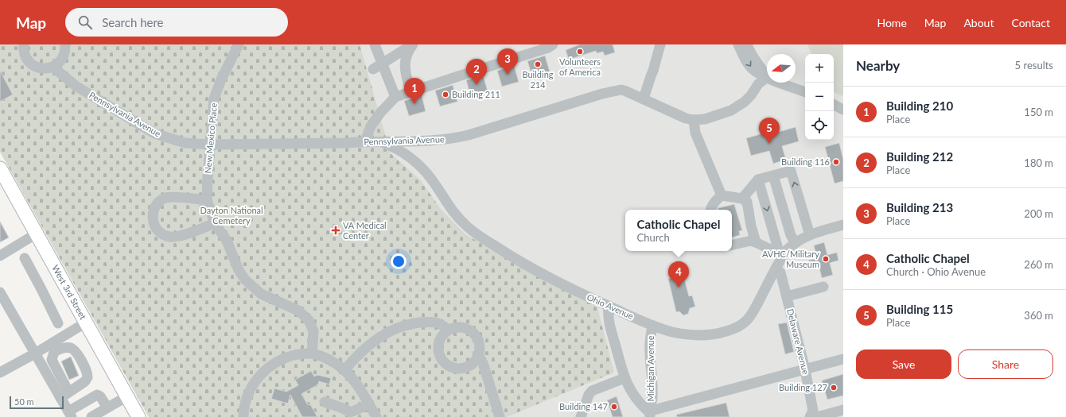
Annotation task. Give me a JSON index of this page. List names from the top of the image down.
{
  "streets": {
    "main road": ["West 3rd Street"],
    "street": [
      "Pennsylvania Avenue",
      "New Mexico Place",
      "Ohio Avenue",
      "Delaware Avenue",
      "Michigan Avenue"
    ]
  },
  "crossings": [
    ["Pennsylvania Avenue", "New Mexico Place"],
    ["Pennsylvania Avenue", "Ohio Avenue"],
    ["Ohio Avenue", "Delaware Avenue"],
    ["Ohio Avenue", "Michigan Avenue"]
  ],
  "parks": ["Dayton National Cemetery"],
  "places": {
    "other": [
      "Volunteers of America",
      "Building 214",
      "Building 211",
      "Building 116",
      "AVHC/Military Museum",
      "Building 127",
      "Building 147"
    ],
    "health": ["VA Medical Center"]
  },
  "scale_bar": "50 m",
  "north": "left",
  "page": {
    "header": "Map",
    "search": "Search here",
    "nav": [
      "Home",
      "Map",
      "About",
      "Contact"
    ],
    "heading": ["Nearby", "5 results"],
    "pins": [
      "3",
      "2",
      "1",
      "5",
      "4"
    ],
    "map_buttons": ["+", "−"],
    "list": [
      {
        "mark": "1",
        "name": "Building 210",
        "note": "Place",
        "value": "150 m"
      },
      {
        "mark": "2",
        "name": "Building 212",
        "note": "Place",
        "value": "180 m"
      },
      {
        "mark": "3",
        "name": "Building 213",
        "note": "Place",
        "value": "200 m"
      },
      {
        "mark": "4",
        "name": "Catholic Chapel",
        "note": "Church · Ohio Avenue",
        "value": "260 m"
      },
      {
        "mark": "5",
        "name": "Building 115",
        "note": "Place",
        "value": "360 m"
      }
    ],
    "popup": ["Catholic Chapel", "Church"],
    "buttons": ["Save", "Share"],
    "scale": "50 m"
  }
}
